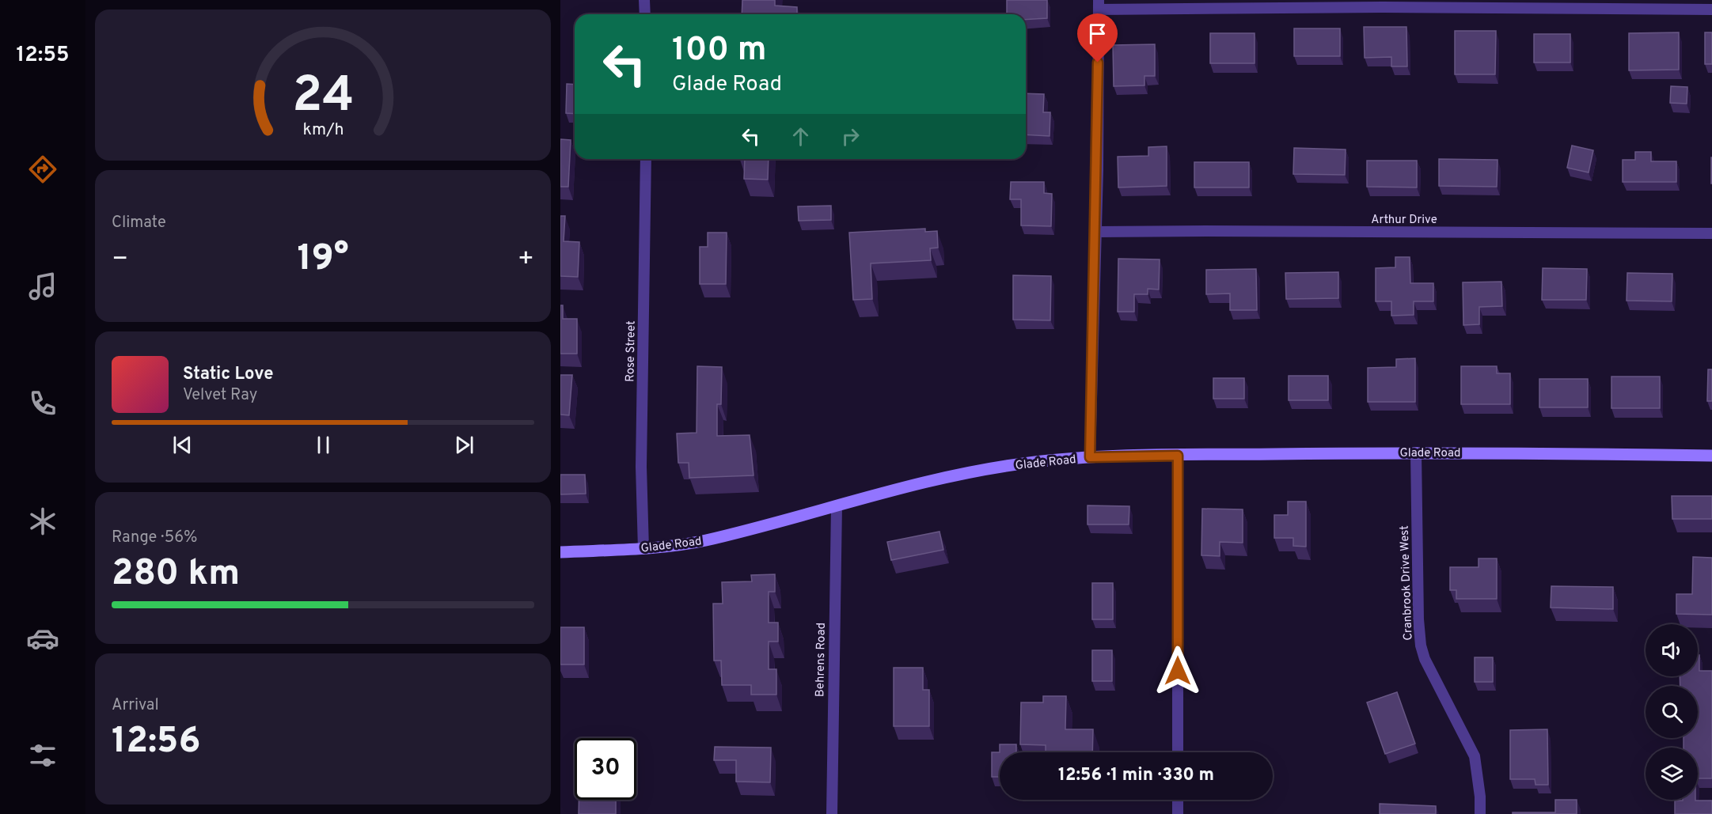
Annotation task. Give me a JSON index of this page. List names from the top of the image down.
{
  "streets": {
    "main road": ["Glade Road"],
    "street": [
      "Arthur Drive",
      "Rose Street",
      "Cranbrook Drive West",
      "Behrens Road"
    ]
  },
  "crossings": [
    ["Rose Street", "Glade Road"],
    ["Glade Road", "Cranbrook Drive West"],
    ["Glade Road", "Behrens Road"]
  ],
  "page": {
    "tabs": "12:55",
    "turn": ["100 m", "Glade Road"],
    "tile": [
      "Climate",
      ["Range · 56%", "280 km"],
      ["Arrival", "12:56"]
    ],
    "heat": ["−", "19°", "+"],
    "song": ["Static Love", "Velvet Ray"],
    "limit": "30",
    "trip": "12:56 · 1 min · 330 m",
    "gauge": ["24", "km/h"]
  }
}
